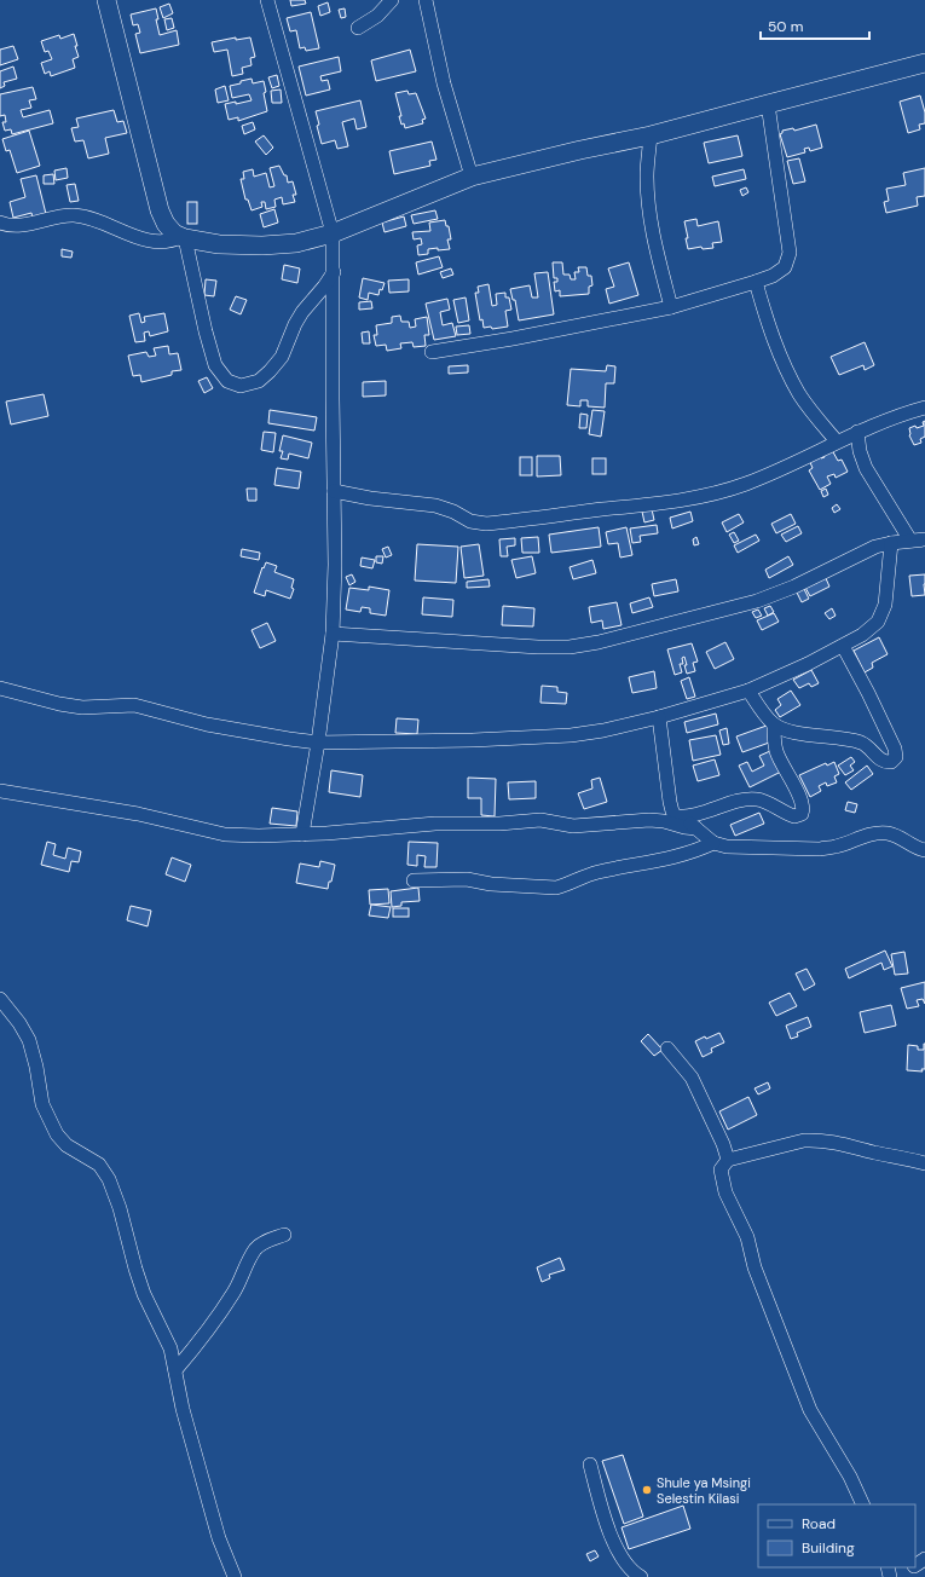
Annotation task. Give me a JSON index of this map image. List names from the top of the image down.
{
  "places": ["Shule ya Msingi Selestin Kilasi"],
  "legend": ["Road", "Building"],
  "scale_bar": "50 m"
}
